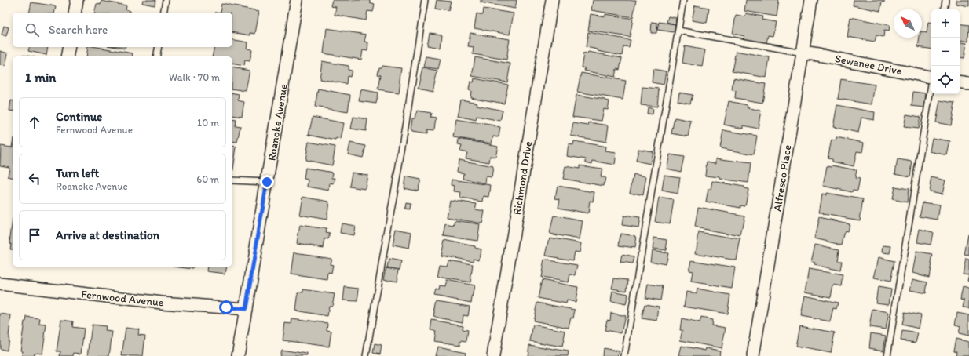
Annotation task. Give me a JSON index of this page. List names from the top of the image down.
{
  "streets": {
    "street": [
      "Sewanee Drive",
      "Roanoke Avenue",
      "Richmond Drive",
      "Alfresco Place",
      "Fernwood Avenue"
    ]
  },
  "crossings": [
    ["Sewanee Drive", "Alfresco Place"],
    ["Roanoke Avenue", "Fernwood Avenue"]
  ],
  "north": "top left",
  "page": {
    "map_buttons": ["+", "−"],
    "search": "Search here",
    "heading": ["1 min", "Walk · 70 m"],
    "list": [
      ["Continue", "Fernwood Avenue", "10 m"],
      ["Turn left", "Roanoke Avenue", "60 m"],
      "Arrive at destination"
    ]
  }
}
